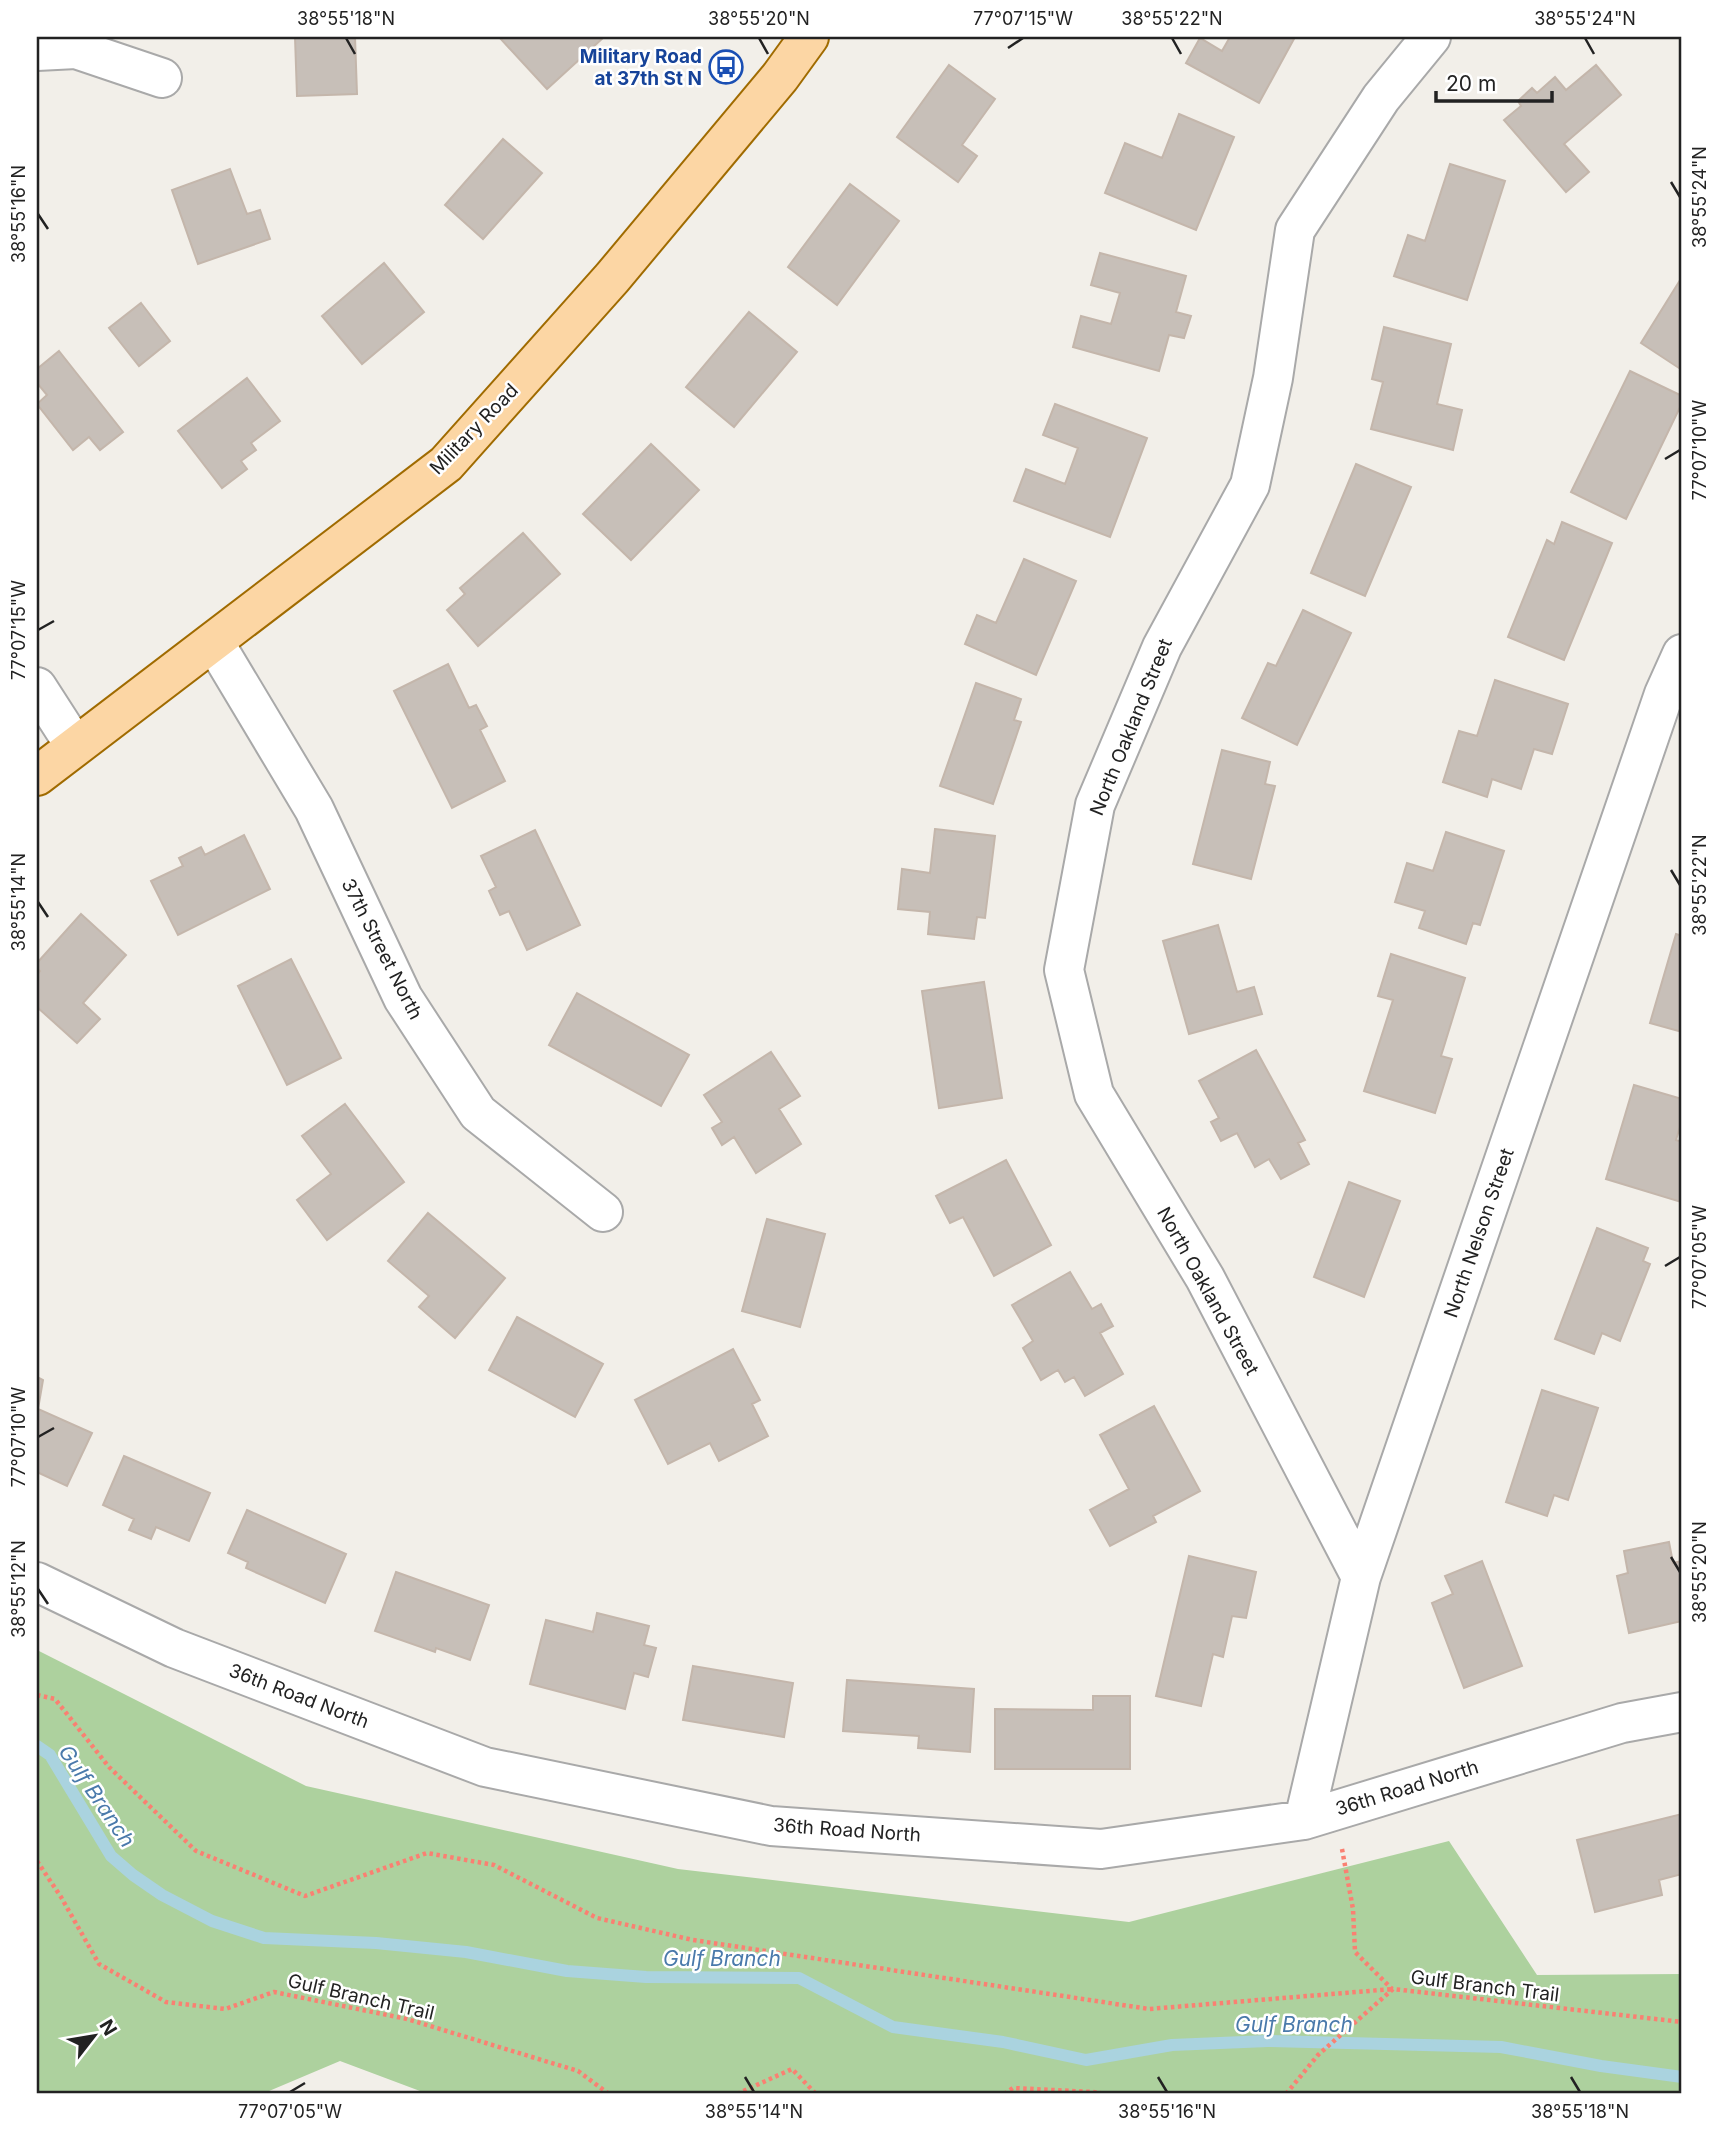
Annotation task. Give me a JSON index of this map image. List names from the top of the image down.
{
  "streets": {
    "main road": ["Military Road"],
    "street": [
      "North Oakland Street",
      "37th Street North",
      "North Nelson Street",
      "36th Road North"
    ],
    "path": ["Gulf Branch Trail"]
  },
  "crossings": [
    ["Military Road", "37th Street North"],
    ["North Oakland Street", "North Nelson Street"],
    ["North Nelson Street", "36th Road North"]
  ],
  "water": ["Gulf Branch"],
  "places": {
    "bus stop": ["Military Road at 37th St N"]
  },
  "scale_bar": "20 m",
  "north": "top right",
  "coordinates": [
    "38°55'18\"N",
    "38°55'20\"N",
    "77°07'15\"W",
    "38°55'22\"N",
    "38°55'24\"N",
    "38°55'16\"N",
    "77°07'10\"W",
    "38°55'14\"N",
    "77°07'05\"W",
    "38°55'12\"N"
  ]
}
